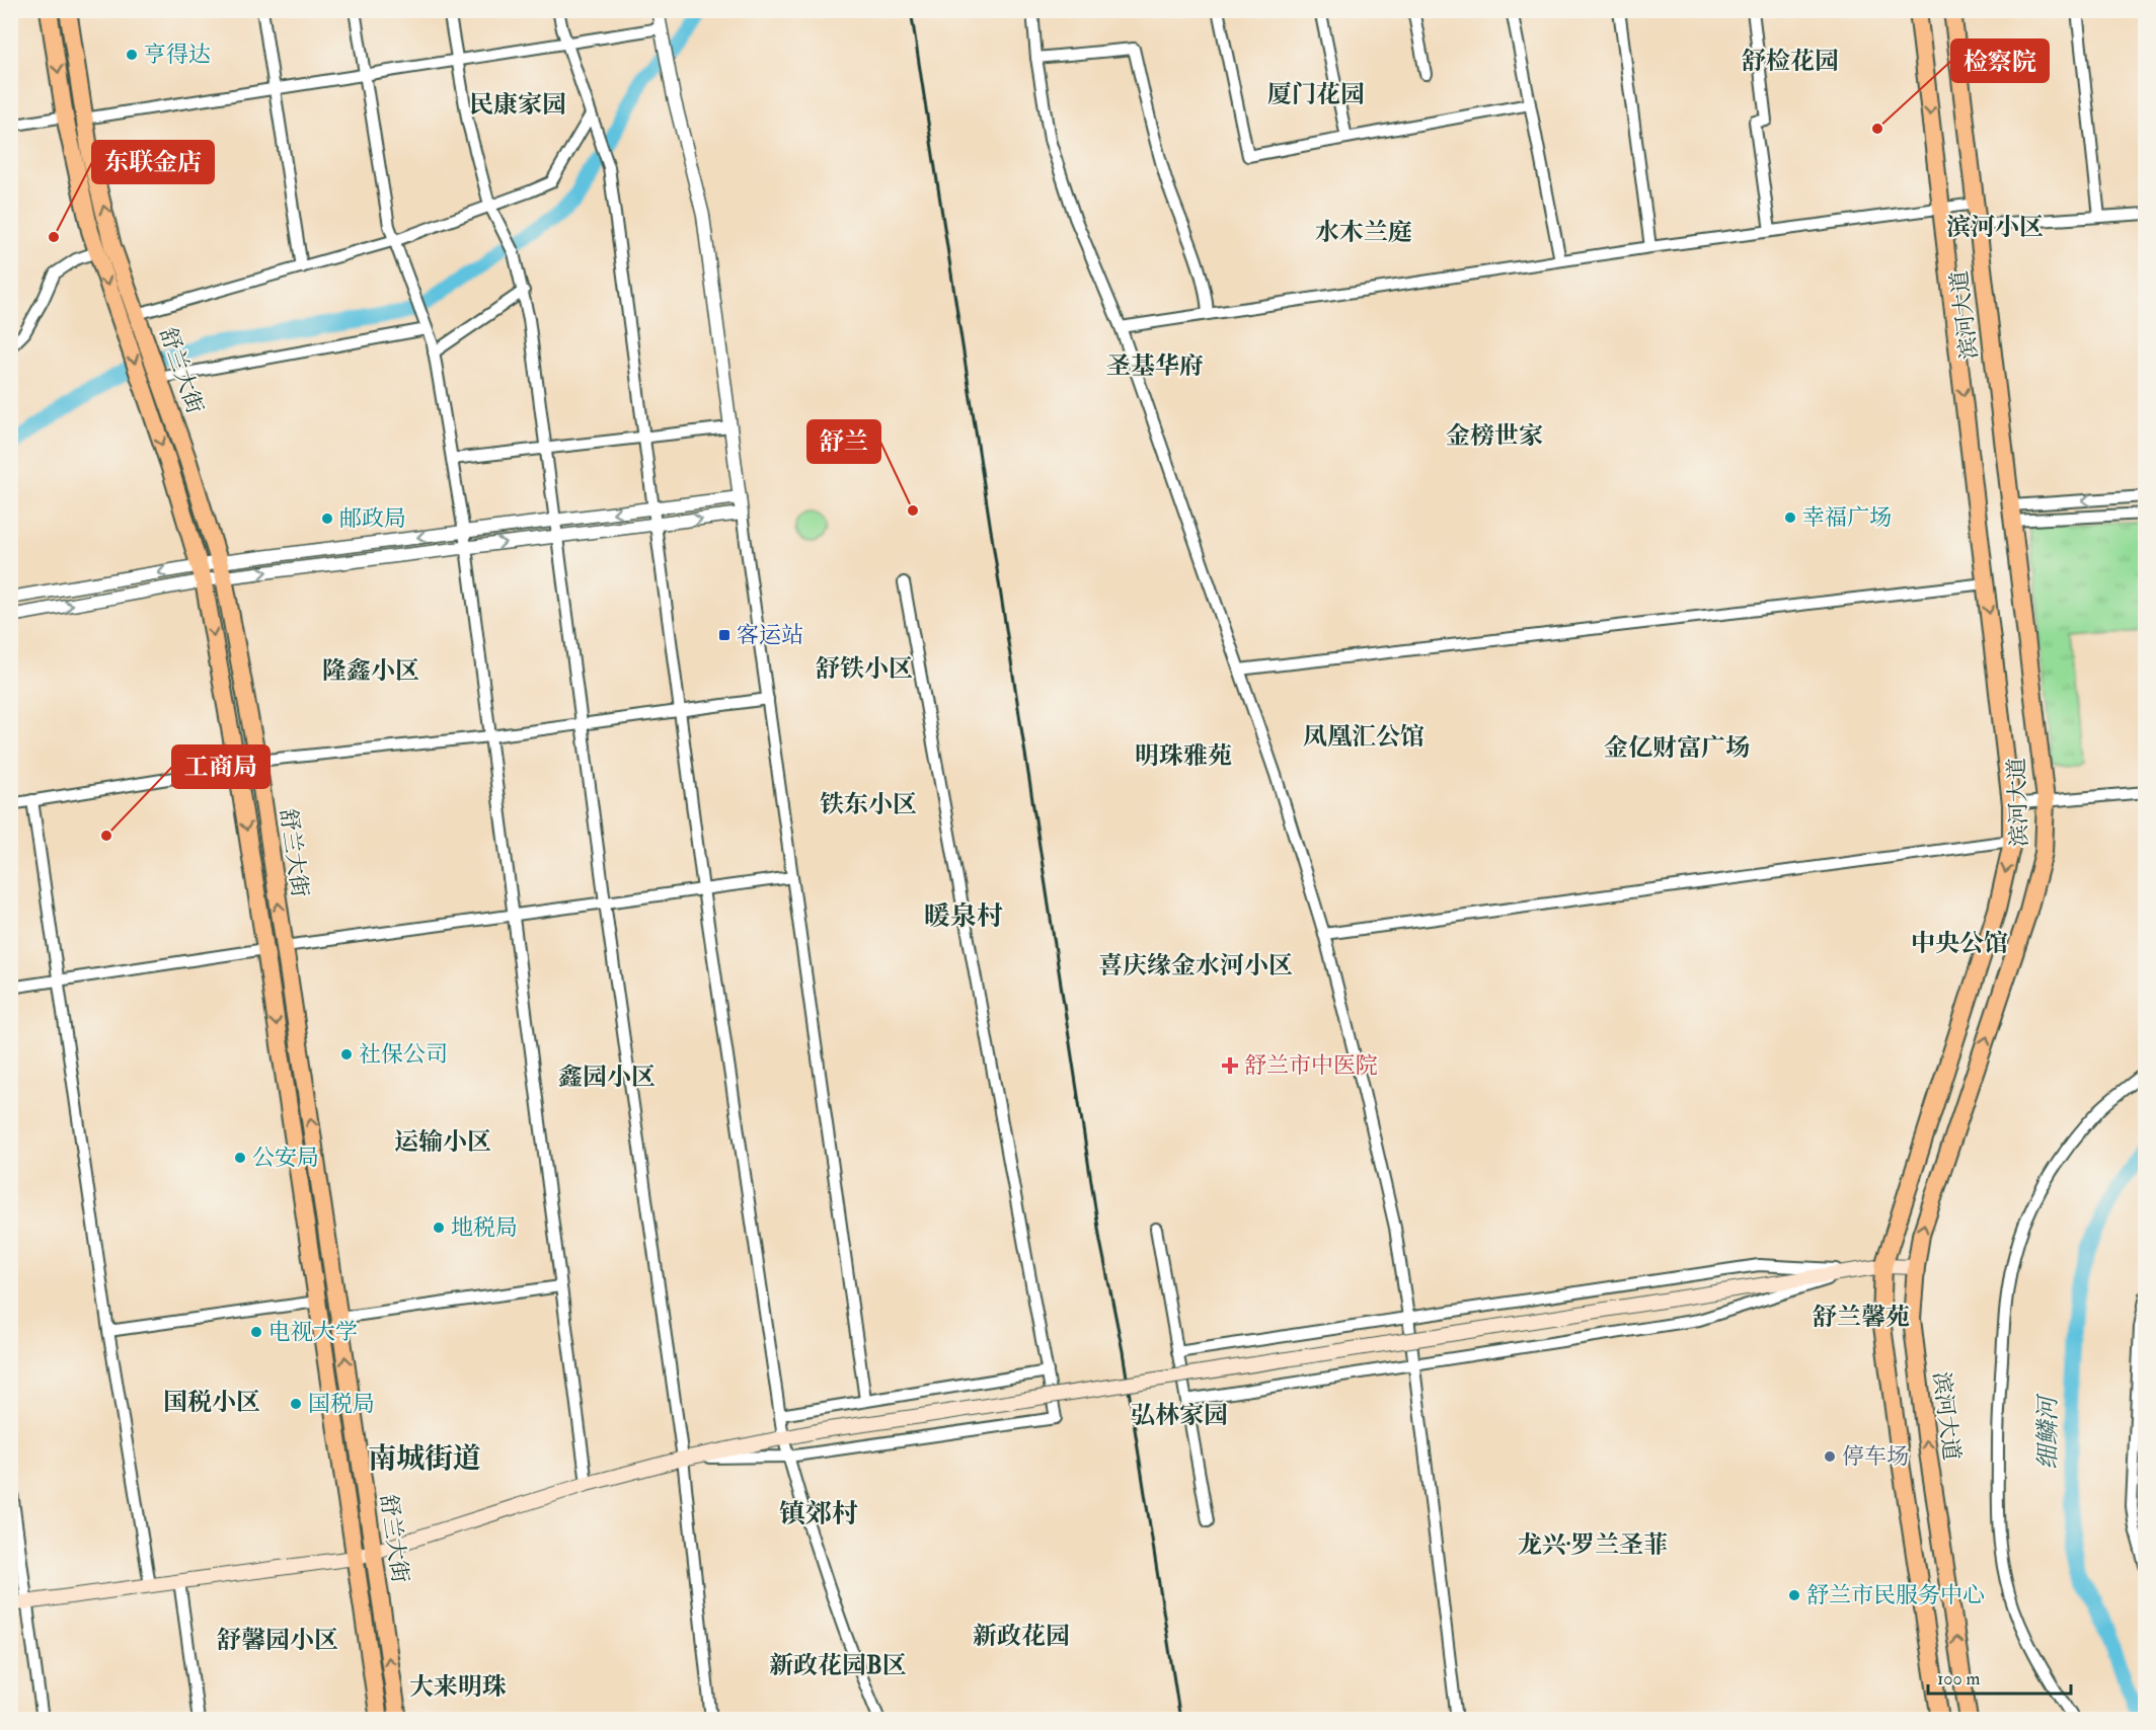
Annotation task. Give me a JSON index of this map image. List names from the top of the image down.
{
  "streets": {
    "main road": ["滨河大道", "舒兰大街"]
  },
  "districts": [
    "舒检花园",
    "厦门花园",
    "民康家园",
    "滨河小区",
    "水木兰庭",
    "圣基华府",
    "金榜世家",
    "舒铁小区",
    "隆鑫小区",
    "凤凰汇公馆",
    "金亿财富广场",
    "明珠雅苑",
    "铁东小区",
    "暖泉村",
    "中央公馆",
    "喜庆缘金水河小区",
    "鑫园小区",
    "运输小区",
    "舒兰馨苑",
    "国税小区",
    "弘林家园",
    "南城街道",
    "镇郊村",
    "龙兴·罗兰圣菲",
    "新政花园",
    "舒馨园小区",
    "新政花园B区",
    "大来明珠"
  ],
  "water": ["细鳞河"],
  "places": {
    "other": [
      "亨得达",
      "检察院",
      "东联金店",
      "舒兰",
      "幸福广场",
      "邮政局",
      "工商局",
      "社保公司",
      "公安局",
      "地税局",
      "电视大学",
      "国税局",
      "停车场",
      "舒兰市民服务中心"
    ],
    "transit": ["客运站"],
    "health": ["舒兰市中医院"]
  },
  "scale_bar": "100 m"
}
